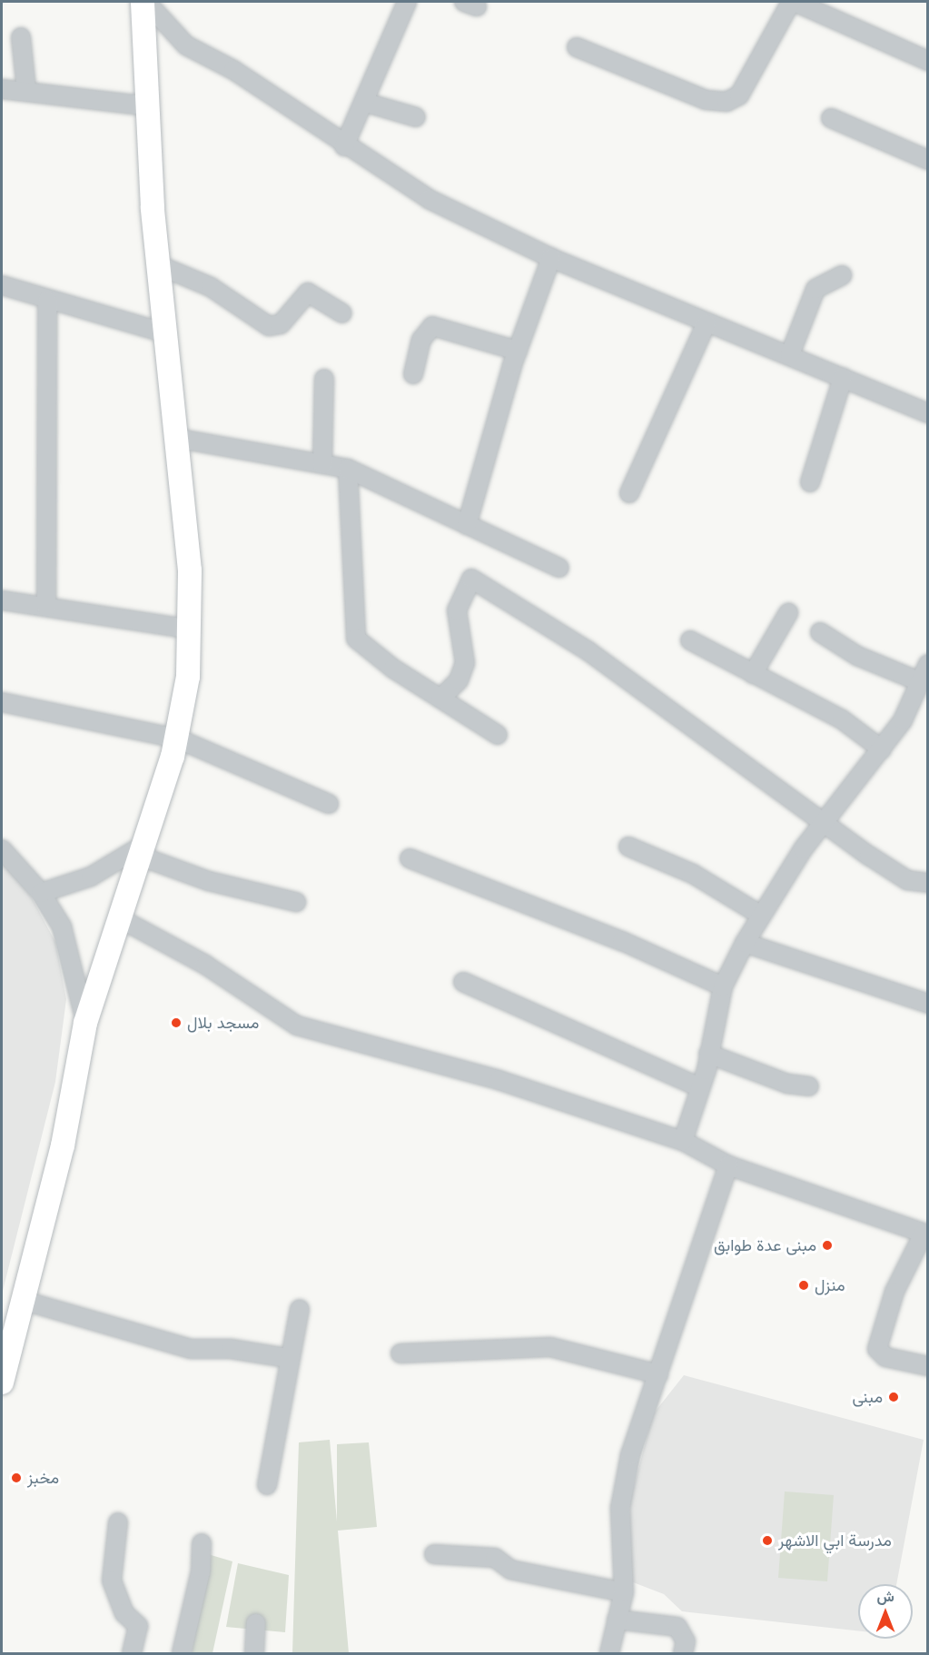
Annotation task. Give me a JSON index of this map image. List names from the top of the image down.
{
  "places": [
    "مسجد بلال",
    "مبنى عدة طوابق",
    "منزل",
    "مبنى",
    "مخبز",
    "مدرسة ابي الاشهر"
  ],
  "north": "top"
}
